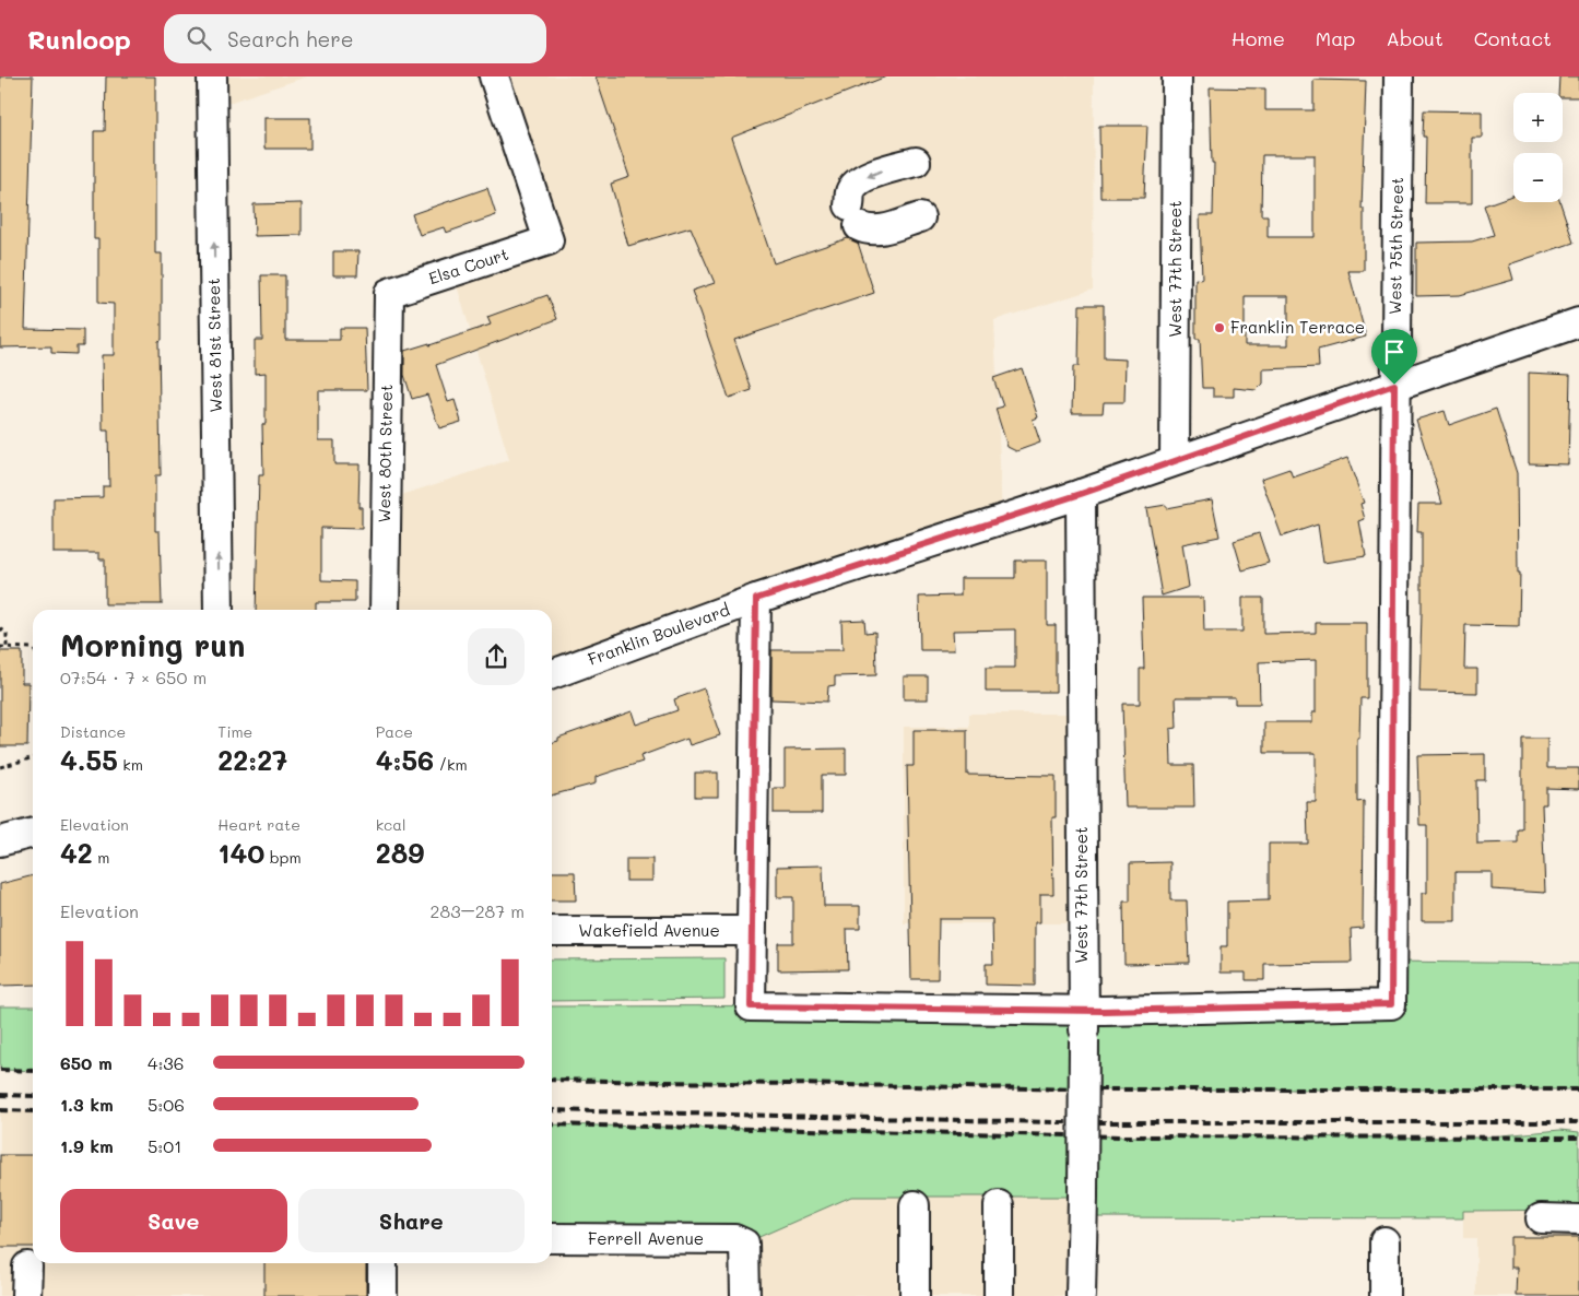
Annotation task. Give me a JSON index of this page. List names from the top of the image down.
{
  "streets": {
    "street": [
      "West 75th Street",
      "Elsa Court",
      "West 77th Street",
      "West 81st Street",
      "West 80th Street",
      "Franklin Boulevard",
      "Wakefield Avenue",
      "Ferrell Avenue"
    ]
  },
  "crossings": [
    ["West 75th Street", "West 77th Street"],
    ["West 75th Street", "Franklin Boulevard"],
    ["Elsa Court", "West 80th Street"],
    ["West 77th Street", "Franklin Boulevard"]
  ],
  "one_way": ["West 81st Street"],
  "places": ["Franklin Terrace"],
  "page": {
    "header": "Runloop",
    "search": "Search here",
    "nav": [
      "Home",
      "Map",
      "About",
      "Contact"
    ],
    "map_buttons": ["+", "−"],
    "heading": ["Morning run", "07:54 · 7 × 650 m"],
    "stats": [
      ["Distance", "4.55 km"],
      ["Time", "22:27"],
      ["Pace", "4:56 /km"],
      ["Elevation", "42 m"],
      ["Heart rate", "140 bpm"],
      ["kcal", "289"]
    ],
    "chart": ["Elevation", "283–287 m"],
    "list": [
      {
        "name": "650 m",
        "note": "4:36"
      },
      {
        "name": "1.3 km",
        "note": "5:06"
      },
      {
        "name": "1.9 km",
        "note": "5:01"
      }
    ],
    "buttons": ["Save", "Share"]
  }
}
